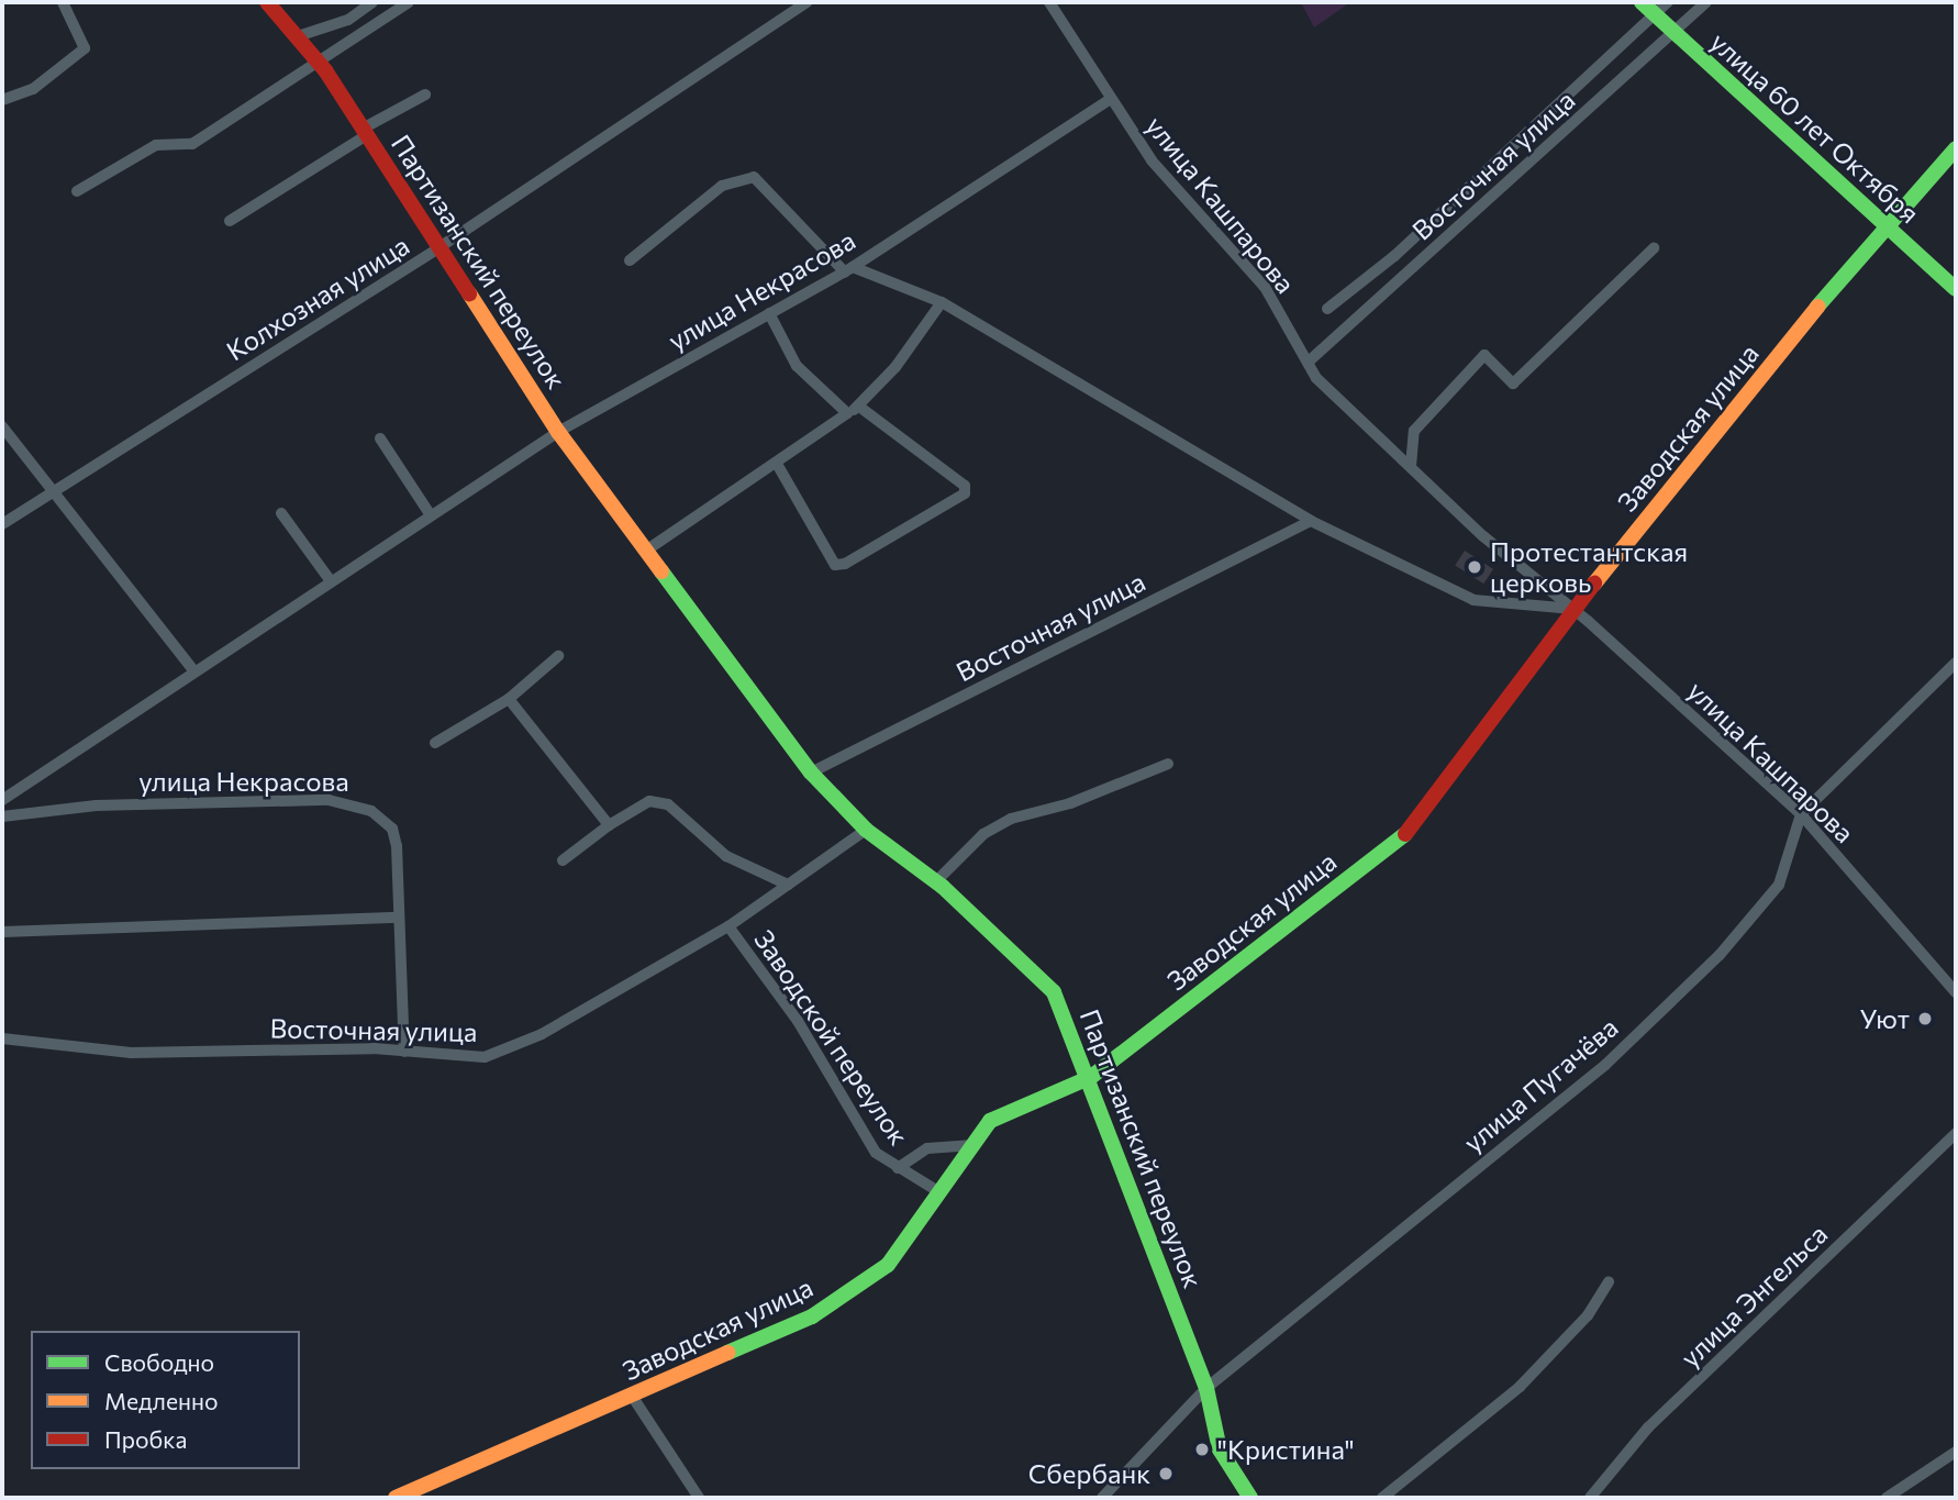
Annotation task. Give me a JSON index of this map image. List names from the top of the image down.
{
  "streets": {
    "street": [
      "улица 60 лет Октября",
      "Восточная улица",
      "улица Кашпарова",
      "Партизанский переулок",
      "улица Некрасова",
      "Колхозная улица",
      "Заводская улица",
      "Заводской переулок",
      "улица Пугачёва",
      "улица Энгельса"
    ]
  },
  "crossings": [
    ["улица 60 лет Октября", "Восточная улица"],
    ["улица 60 лет Октября", "Заводская улица"],
    ["Восточная улица", "улица Кашпарова"],
    ["Восточная улица", "Партизанский переулок"],
    ["Восточная улица", "улица Некрасова"],
    ["Восточная улица", "Заводской переулок"],
    ["улица Кашпарова", "улица Некрасова"],
    ["улица Кашпарова", "Заводская улица"],
    ["улица Кашпарова", "улица Пугачёва"],
    ["Партизанский переулок", "улица Некрасова"],
    ["Партизанский переулок", "Колхозная улица"],
    ["Партизанский переулок", "Заводская улица"],
    ["Партизанский переулок", "улица Пугачёва"],
    ["Заводская улица", "Заводской переулок"]
  ],
  "places": [
    "Протестантская церковь",
    "Уют",
    "\"Кристина\"",
    "Сбербанк"
  ],
  "legend": ["Свободно", "Медленно", "Пробка"]
}
